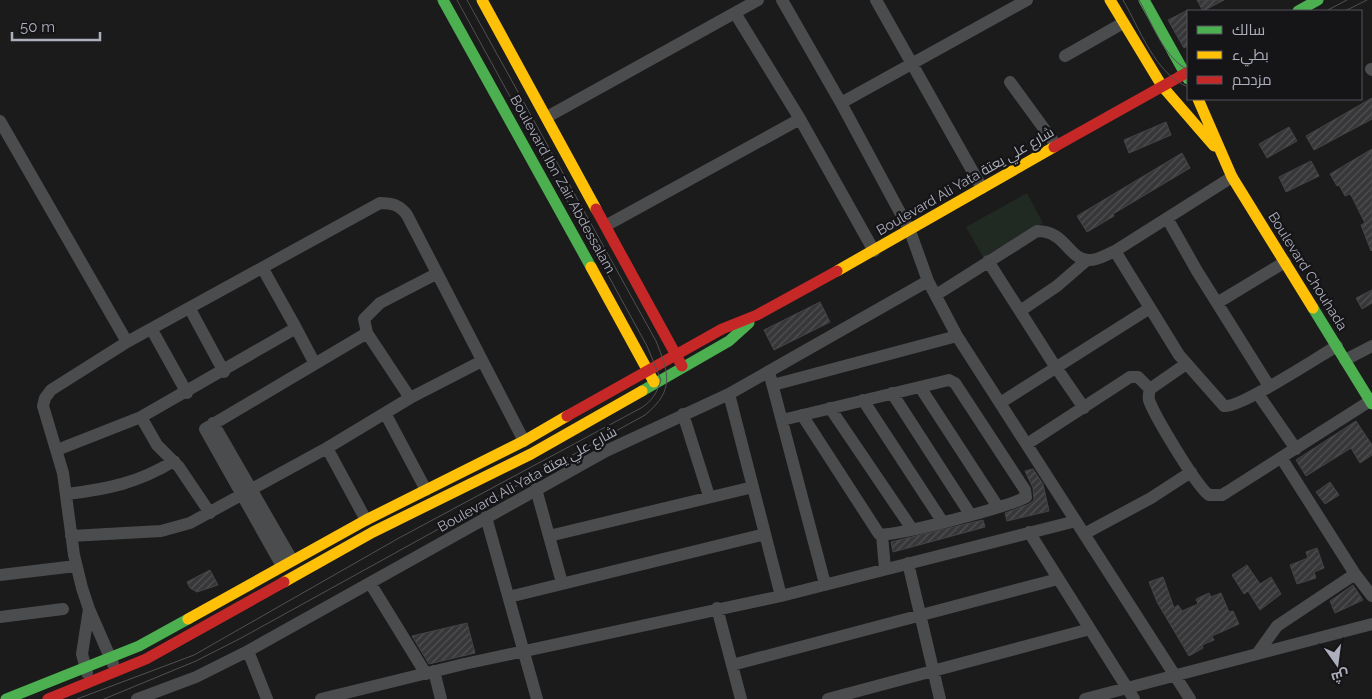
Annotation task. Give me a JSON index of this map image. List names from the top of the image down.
{
  "streets": {
    "main road": ["Boulevard Ali Yata شارع علي يعتة", "Boulevard Ibn Zair Abdessalam", "Boulevard Chouhada"]
  },
  "crossings": [
    ["Boulevard Ali Yata شارع علي يعتة", "Boulevard Ibn Zair Abdessalam"],
    ["Boulevard Ali Yata شارع علي يعتة", "Boulevard Chouhada"]
  ],
  "legend": ["سالك", "بطيء", "مزدحم"],
  "scale_bar": "50 m",
  "north": "bottom"
}
